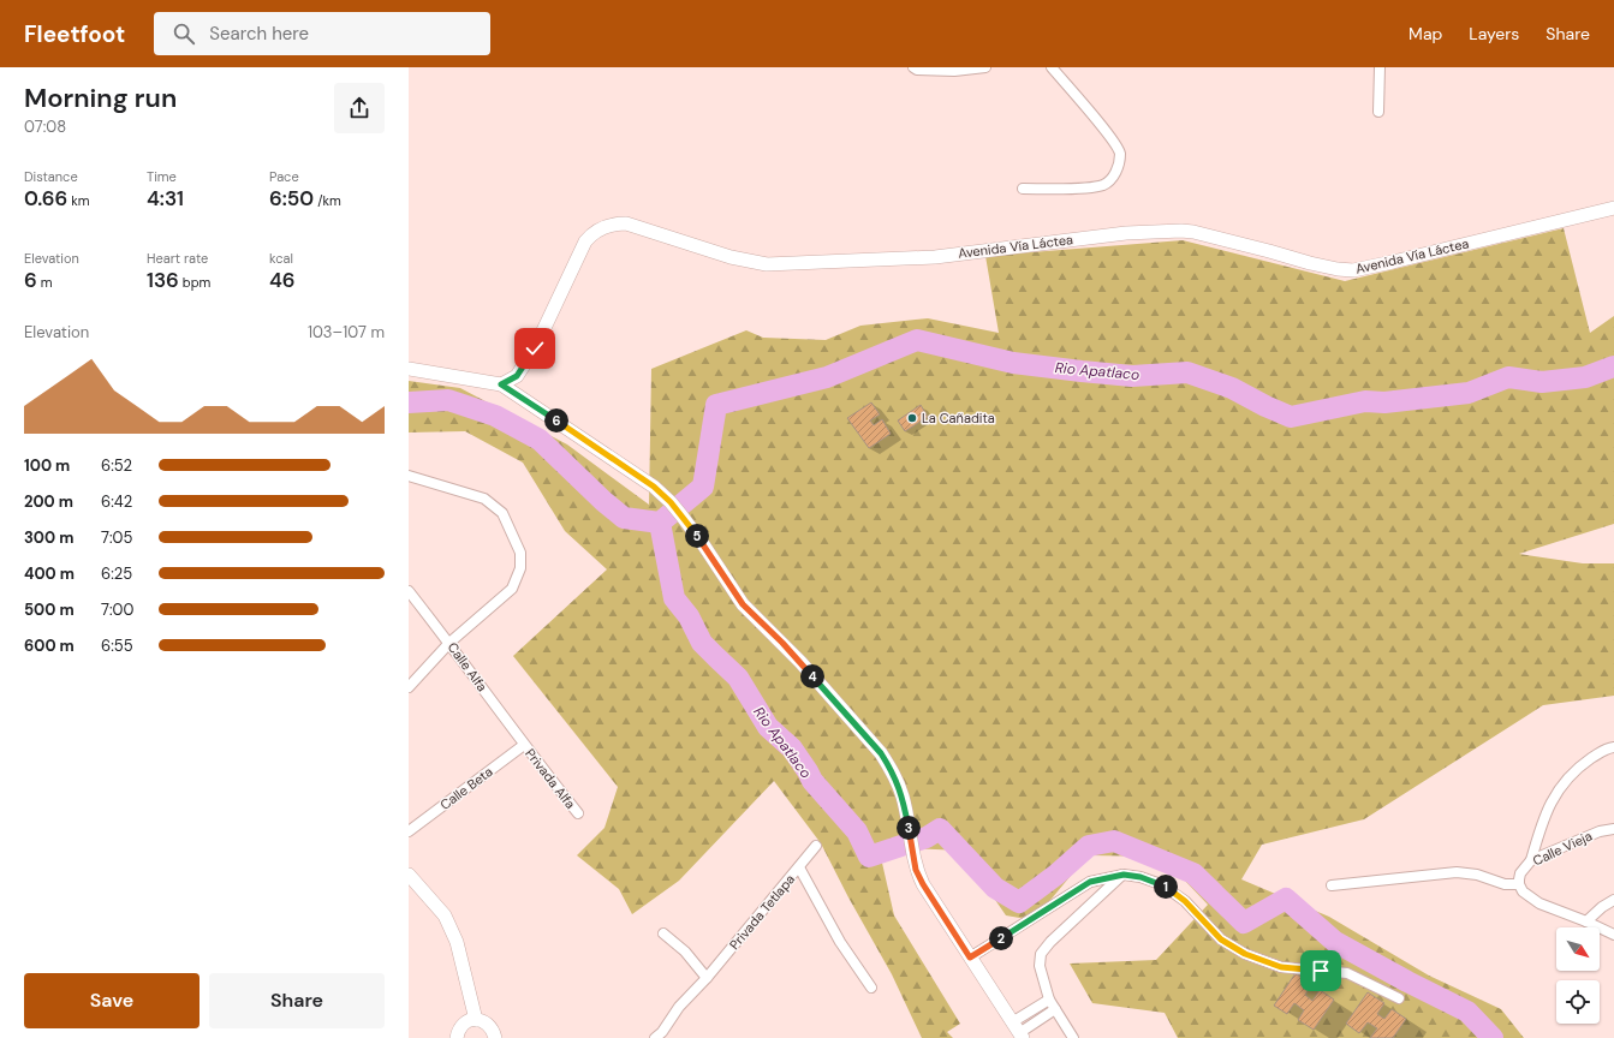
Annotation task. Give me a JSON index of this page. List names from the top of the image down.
{
  "streets": {
    "street": [
      "Avenida Vía Láctea",
      "Calle Alfa",
      "Privada Alfa",
      "Calle Beta",
      "Calle Vieja",
      "Privada Tetlapa"
    ]
  },
  "crossings": [
    ["Calle Alfa", "Privada Alfa"],
    ["Calle Alfa", "Calle Beta"],
    ["Privada Alfa", "Calle Beta"]
  ],
  "water": ["Rio Apatlaco"],
  "places": ["La Cañadita"],
  "north": "bottom right",
  "page": {
    "header": "Fleetfoot",
    "search": "Search here",
    "nav": ["Map", "Layers", "Share"],
    "heading": ["Morning run", "07:08"],
    "stats": [
      ["Distance", "0.66 km"],
      ["Time", "4:31"],
      ["Pace", "6:50 /km"],
      ["Elevation", "6 m"],
      ["Heart rate", "136 bpm"],
      ["kcal", "46"]
    ],
    "chart": ["Elevation", "103–107 m"],
    "pins": [
      "6",
      "5",
      "4",
      "3",
      "1",
      "2"
    ],
    "list": [
      {
        "name": "100 m",
        "note": "6:52"
      },
      {
        "name": "200 m",
        "note": "6:42"
      },
      {
        "name": "300 m",
        "note": "7:05"
      },
      {
        "name": "400 m",
        "note": "6:25"
      },
      {
        "name": "500 m",
        "note": "7:00"
      },
      {
        "name": "600 m",
        "note": "6:55"
      }
    ],
    "buttons": ["Save", "Share"]
  }
}
